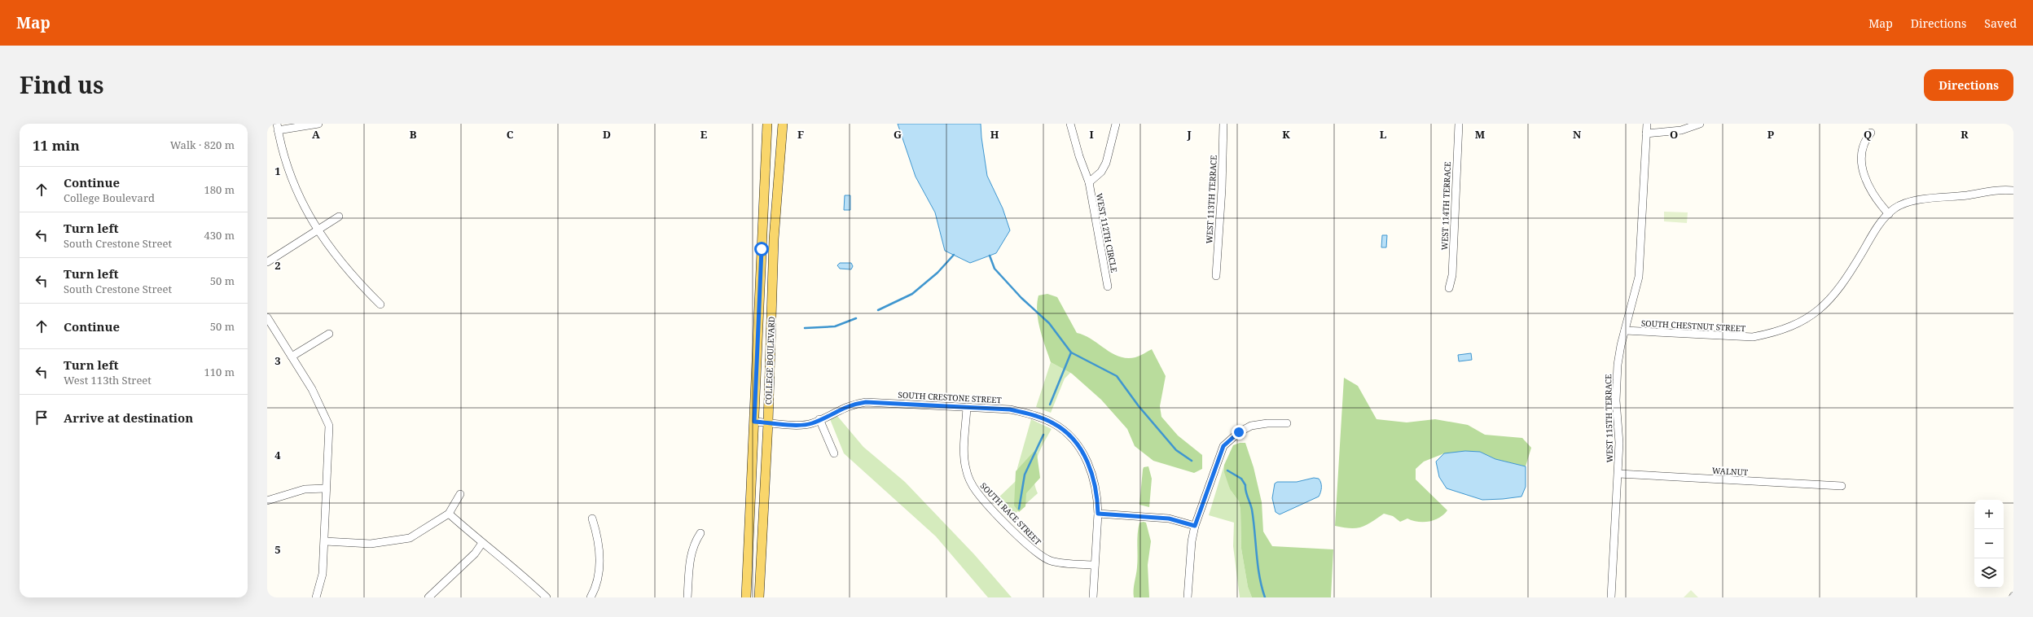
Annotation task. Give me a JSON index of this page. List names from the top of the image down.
{
  "streets": {
    "main road": ["COLLEGE BOULEVARD"],
    "street": [
      "WEST 113TH TERRACE",
      "WEST 114TH TERRACE",
      "WEST 112TH CIRCLE",
      "SOUTH CHESTNUT STREET",
      "SOUTH CRESTONE STREET",
      "WEST 115TH TERRACE",
      "WALNUT",
      "SOUTH RACE STREET"
    ]
  },
  "crossings": [
    ["SOUTH CHESTNUT STREET", "WEST 115TH TERRACE"],
    ["COLLEGE BOULEVARD", "SOUTH CRESTONE STREET"],
    ["SOUTH CRESTONE STREET", "SOUTH RACE STREET"],
    ["WEST 115TH TERRACE", "WALNUT"]
  ],
  "page": {
    "header": "Map",
    "nav": ["Map", "Directions", "Saved"],
    "title": "Find us",
    "buttons": "Directions",
    "heading": ["11 min", "Walk · 820 m"],
    "list": [
      ["Continue", "College Boulevard", "180 m"],
      ["Turn left", "South Crestone Street", "430 m"],
      ["Turn left", "South Crestone Street", "50 m"],
      ["Continue", "50 m"],
      ["Turn left", "West 113th Street", "110 m"],
      "Arrive at destination"
    ],
    "map_buttons": ["+", "−"]
  },
  "grid": {
    "columns": [
      "A",
      "B",
      "C",
      "D",
      "E",
      "F",
      "G",
      "H",
      "I",
      "J",
      "K",
      "L",
      "M",
      "N",
      "O",
      "P",
      "Q",
      "R"
    ],
    "rows": [
      "1",
      "2",
      "3",
      "4",
      "5"
    ]
  }
}
